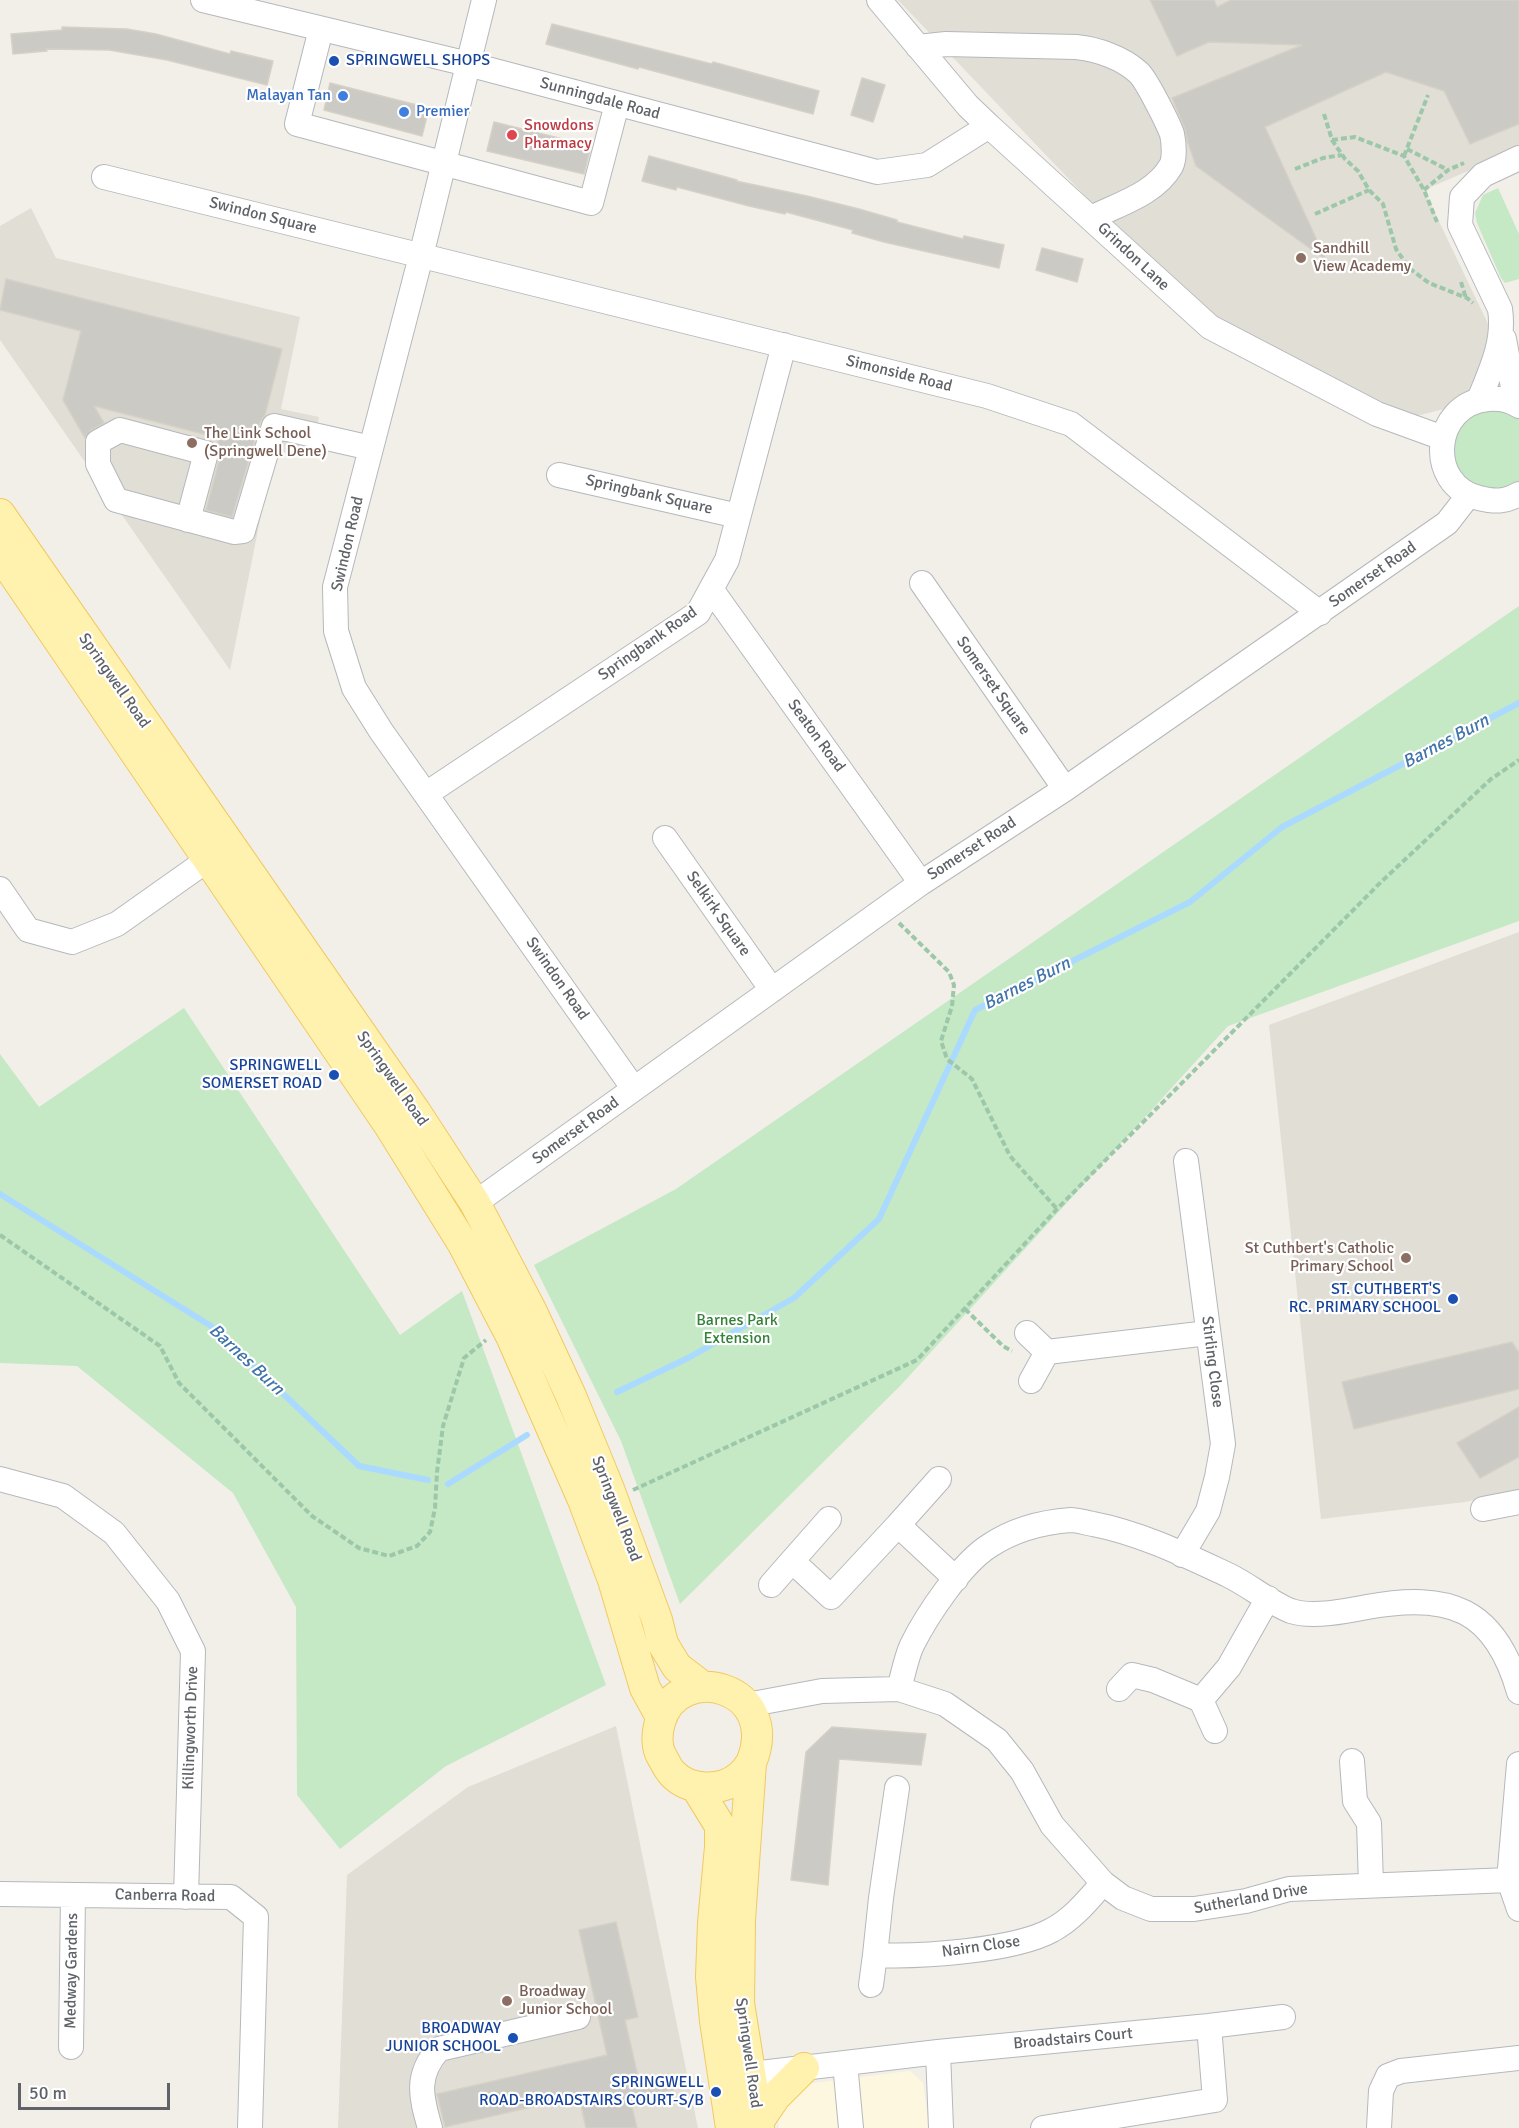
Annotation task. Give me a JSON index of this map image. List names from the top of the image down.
{
  "streets": {
    "main road": ["Springwell Road"],
    "street": [
      "Sunningdale Road",
      "Swindon Square",
      "Grindon Lane",
      "Simonside Road",
      "Springbank Square",
      "Swindon Road",
      "Somerset Road",
      "Springbank Road",
      "Somerset Square",
      "Seaton Road",
      "Selkirk Square",
      "Stirling Close",
      "Killingworth Drive",
      "Canberra Road",
      "Sutherland Drive",
      "Nairn Close",
      "Medway Gardens",
      "Broadstairs Court"
    ]
  },
  "crossings": [
    ["Sunningdale Road", "Grindon Lane"],
    ["Sunningdale Road", "Swindon Road"],
    ["Swindon Square", "Simonside Road"],
    ["Swindon Square", "Swindon Road"],
    ["Simonside Road", "Swindon Road"],
    ["Simonside Road", "Somerset Road"],
    ["Simonside Road", "Springbank Road"],
    ["Springbank Square", "Springbank Road"],
    ["Swindon Road", "Somerset Road"],
    ["Swindon Road", "Springbank Road"],
    ["Somerset Road", "Springwell Road"],
    ["Somerset Road", "Somerset Square"],
    ["Somerset Road", "Seaton Road"],
    ["Somerset Road", "Selkirk Square"],
    ["Springbank Road", "Seaton Road"],
    ["Springwell Road", "Sutherland Drive"],
    ["Springwell Road", "Broadstairs Court"],
    ["Killingworth Drive", "Canberra Road"],
    ["Canberra Road", "Medway Gardens"],
    ["Sutherland Drive", "Nairn Close"]
  ],
  "water": ["Barnes Burn"],
  "parks": ["Barnes Park Extension"],
  "places": [
    "SPRINGWELL SHOPS",
    "Malayan Tan",
    "Premier",
    "Snowdons Pharmacy",
    "Sandhill View Academy",
    "The Link School (Springwell Dene)",
    "SPRINGWELL SOMERSET ROAD",
    "St Cuthbert's Catholic Primary School",
    "ST. CUTHBERT'S RC. PRIMARY SCHOOL",
    "Broadway Junior School",
    "BROADWAY JUNIOR SCHOOL",
    "SPRINGWELL ROAD-BROADSTAIRS COURT-S/B"
  ],
  "scale_bar": "50 m"
}
